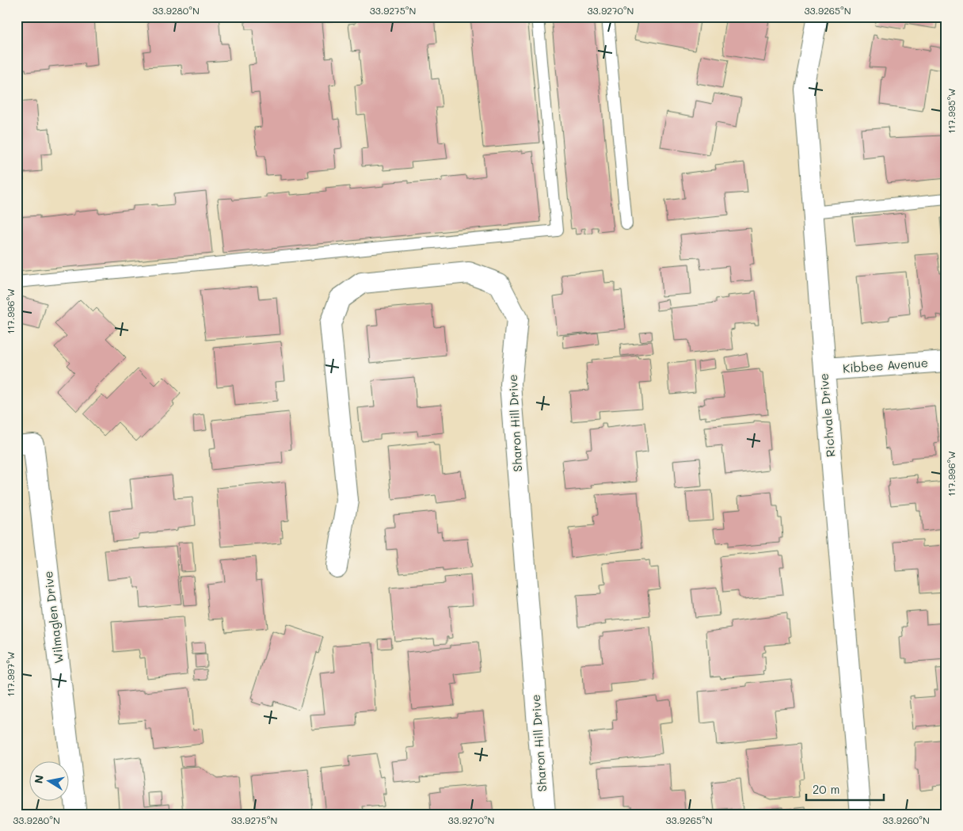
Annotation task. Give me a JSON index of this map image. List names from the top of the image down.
{
  "streets": {
    "street": [
      "Kibbee Avenue",
      "Richvale Drive",
      "Sharon Hill Drive",
      "Wilmaglen Drive"
    ]
  },
  "crossings": [
    ["Kibbee Avenue", "Richvale Drive"]
  ],
  "scale_bar": "20 m",
  "north": "left",
  "coordinates": [
    "33.9280°N",
    "33.9275°N",
    "33.9270°N",
    "33.9265°N",
    "117.995°W",
    "117.996°W",
    "117.997°W",
    "33.9260°N"
  ]
}
